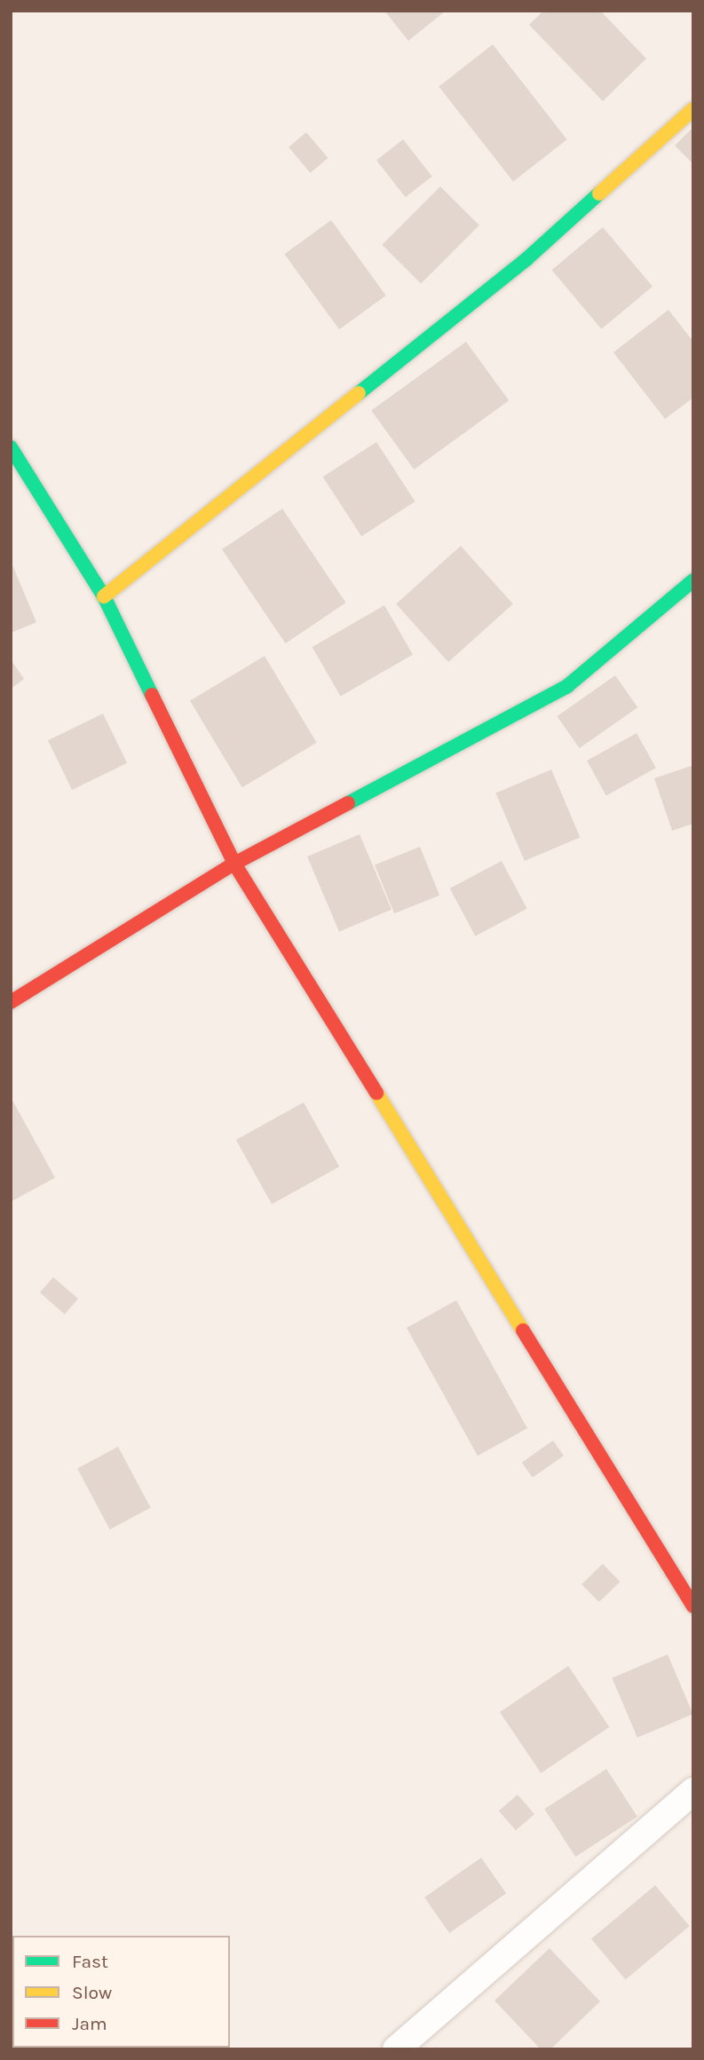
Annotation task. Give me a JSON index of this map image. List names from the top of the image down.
{
  "legend": ["Fast", "Slow", "Jam"]
}
